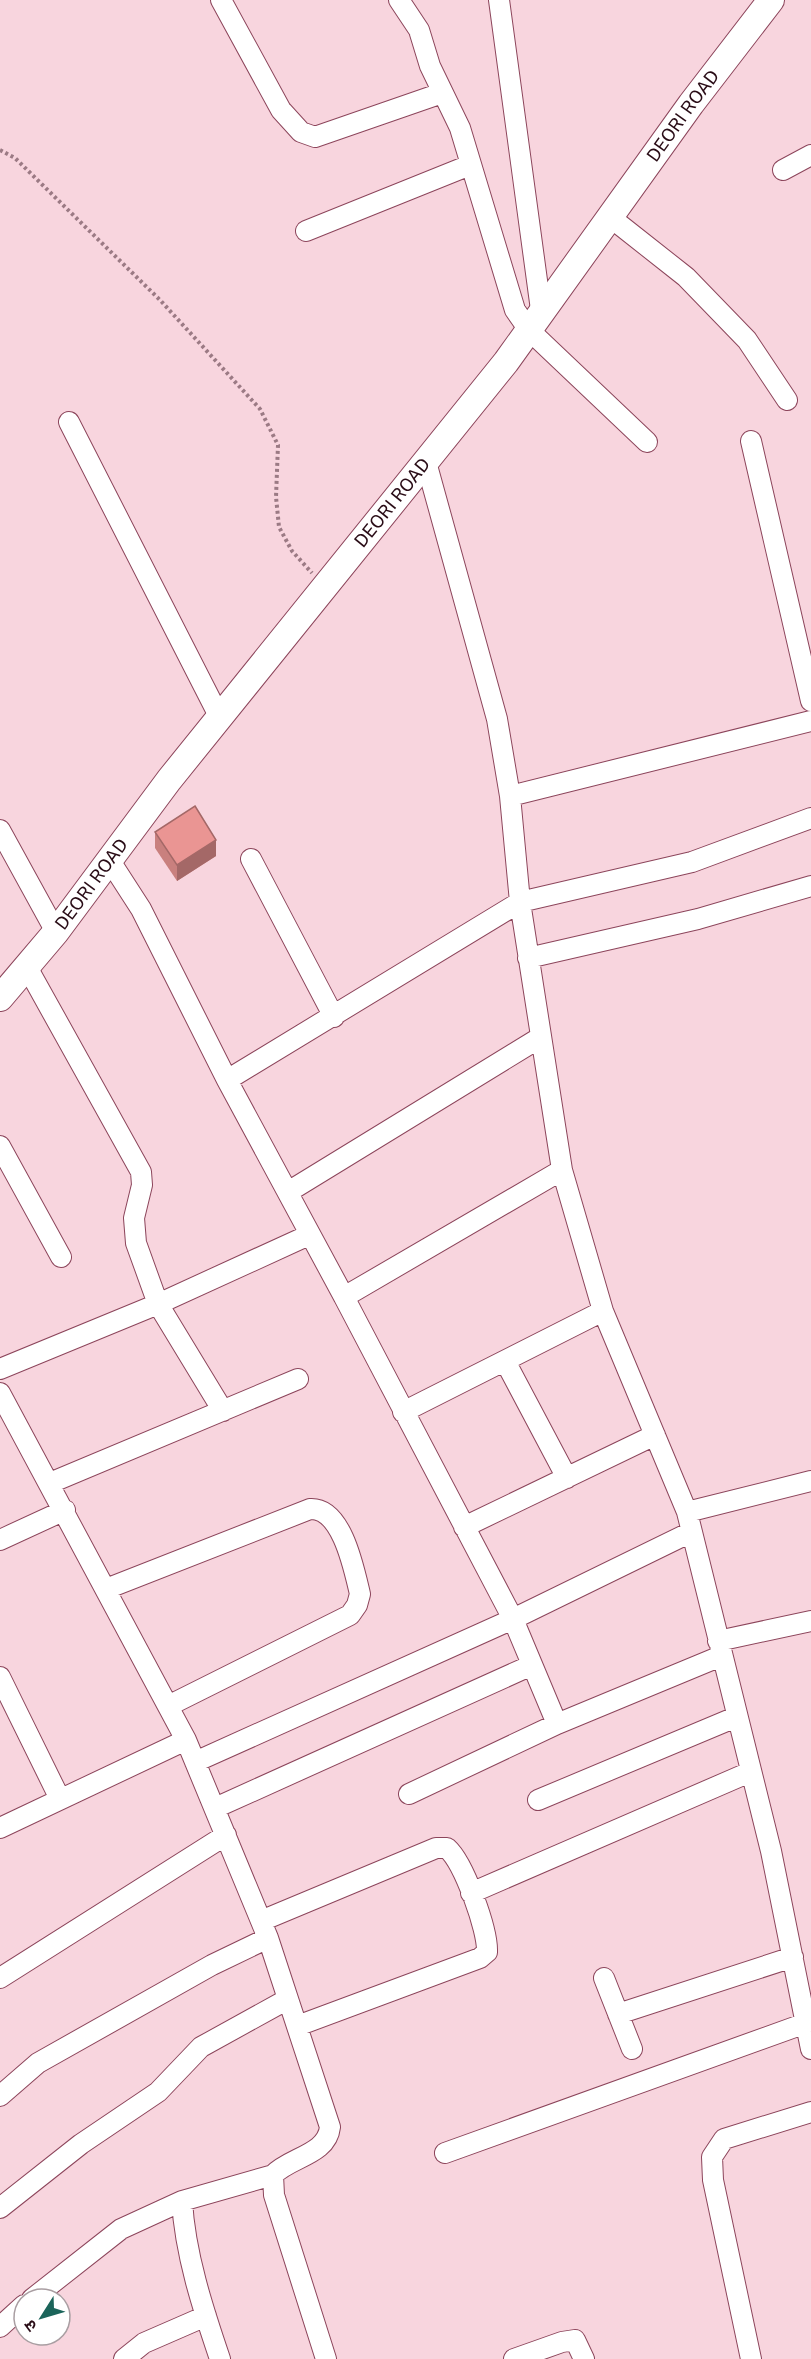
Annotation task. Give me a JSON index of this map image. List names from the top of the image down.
{
  "streets": {
    "street": ["DEORI ROAD"]
  },
  "north": "bottom left"
}
